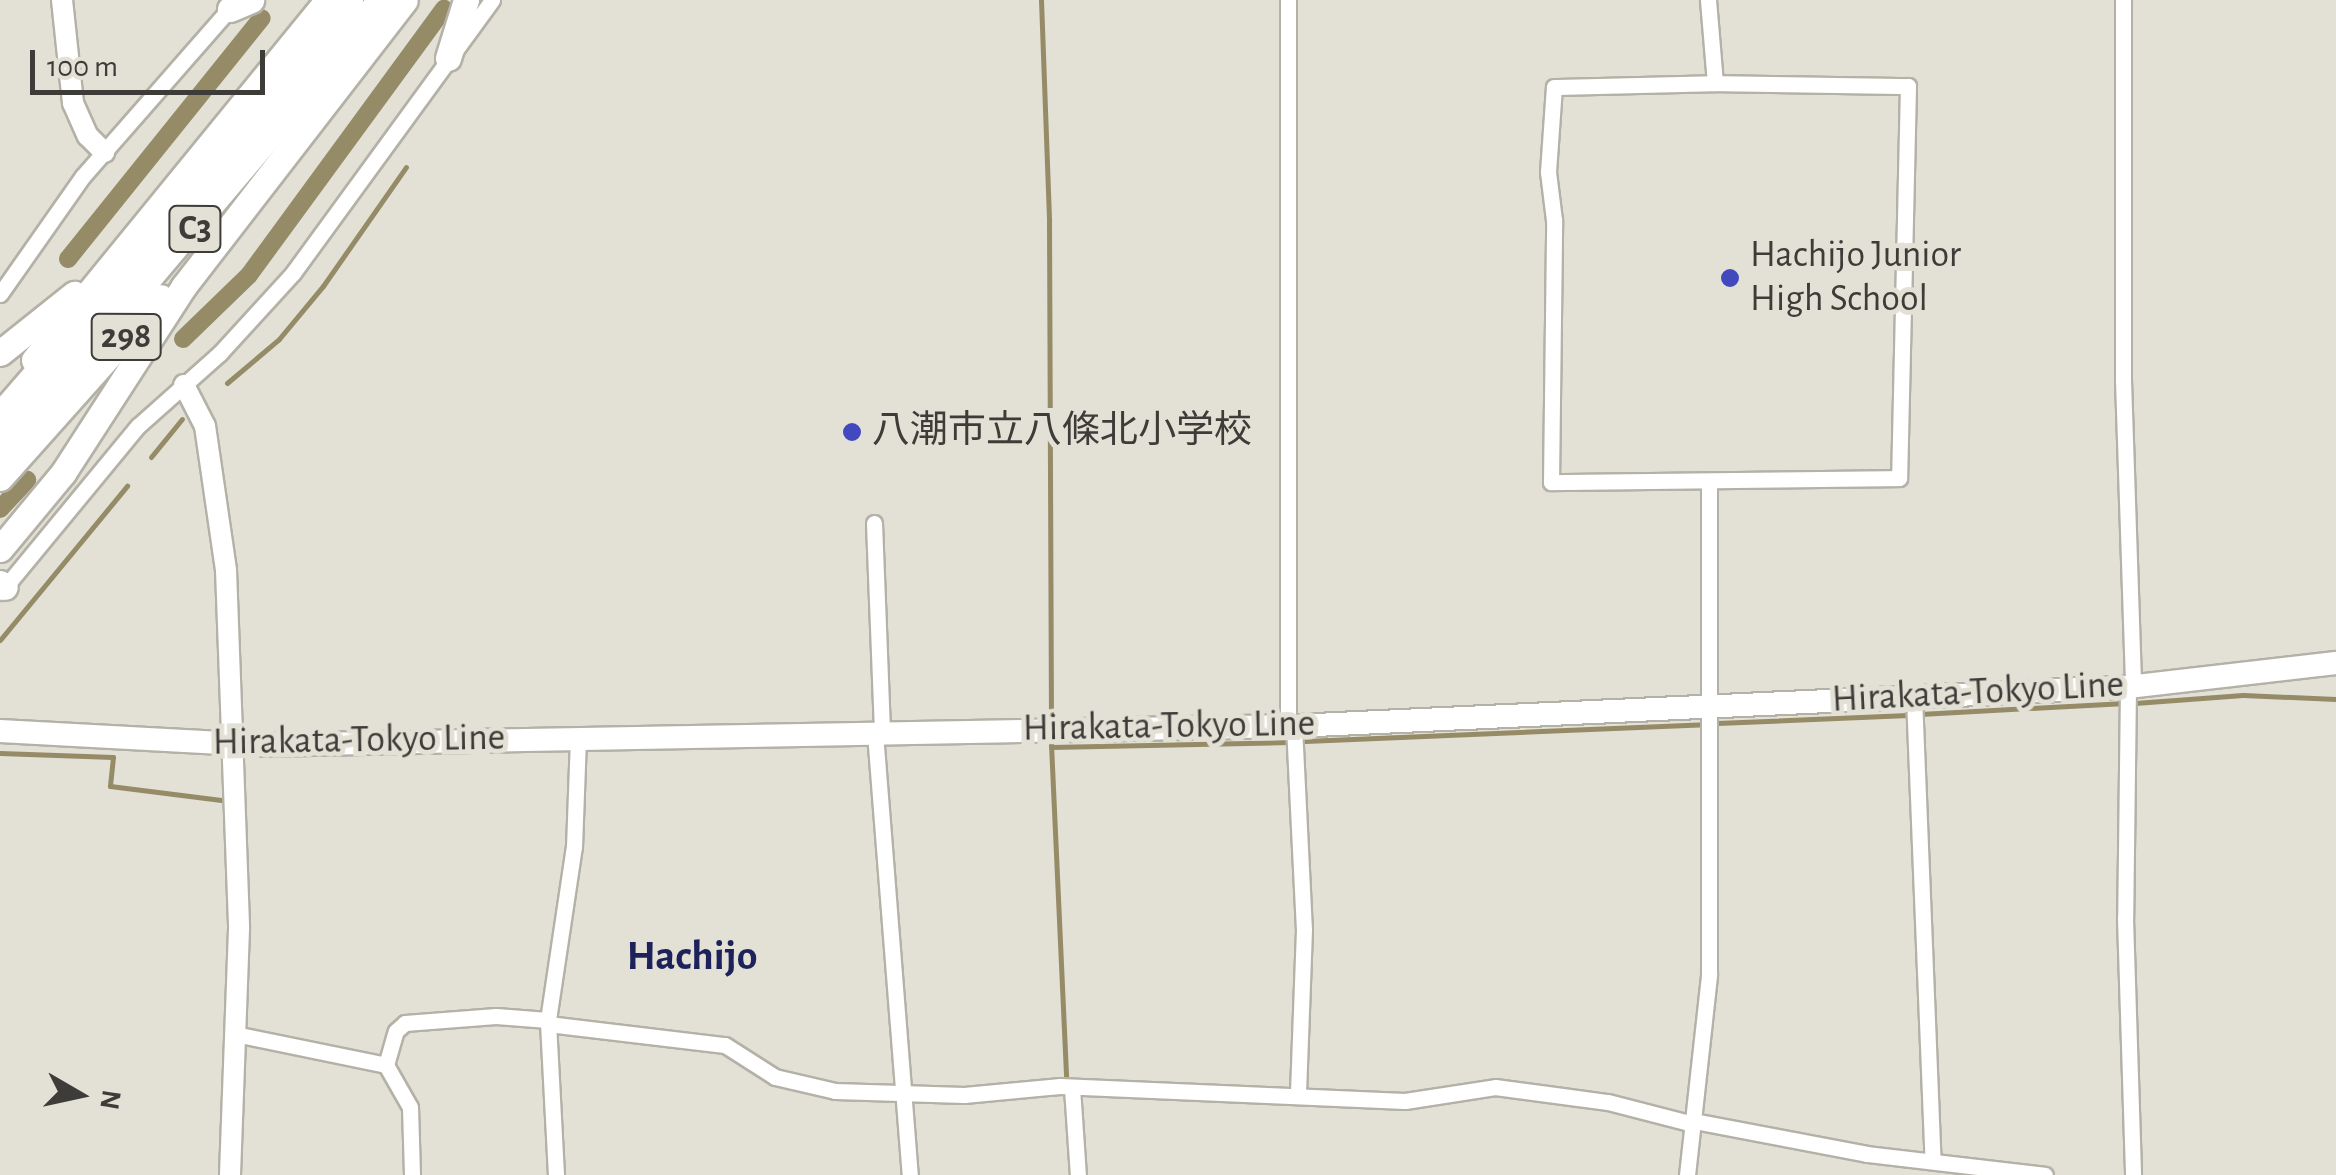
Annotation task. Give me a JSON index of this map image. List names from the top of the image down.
{
  "streets": {
    "highway": ["C3", "298"],
    "main road": ["Hirakata-Tokyo Line"]
  },
  "districts": ["Hachijo"],
  "places": ["Hachijo Junior High School", "八潮市立八條北小学校"],
  "scale_bar": "100 m",
  "north": "right"
}
